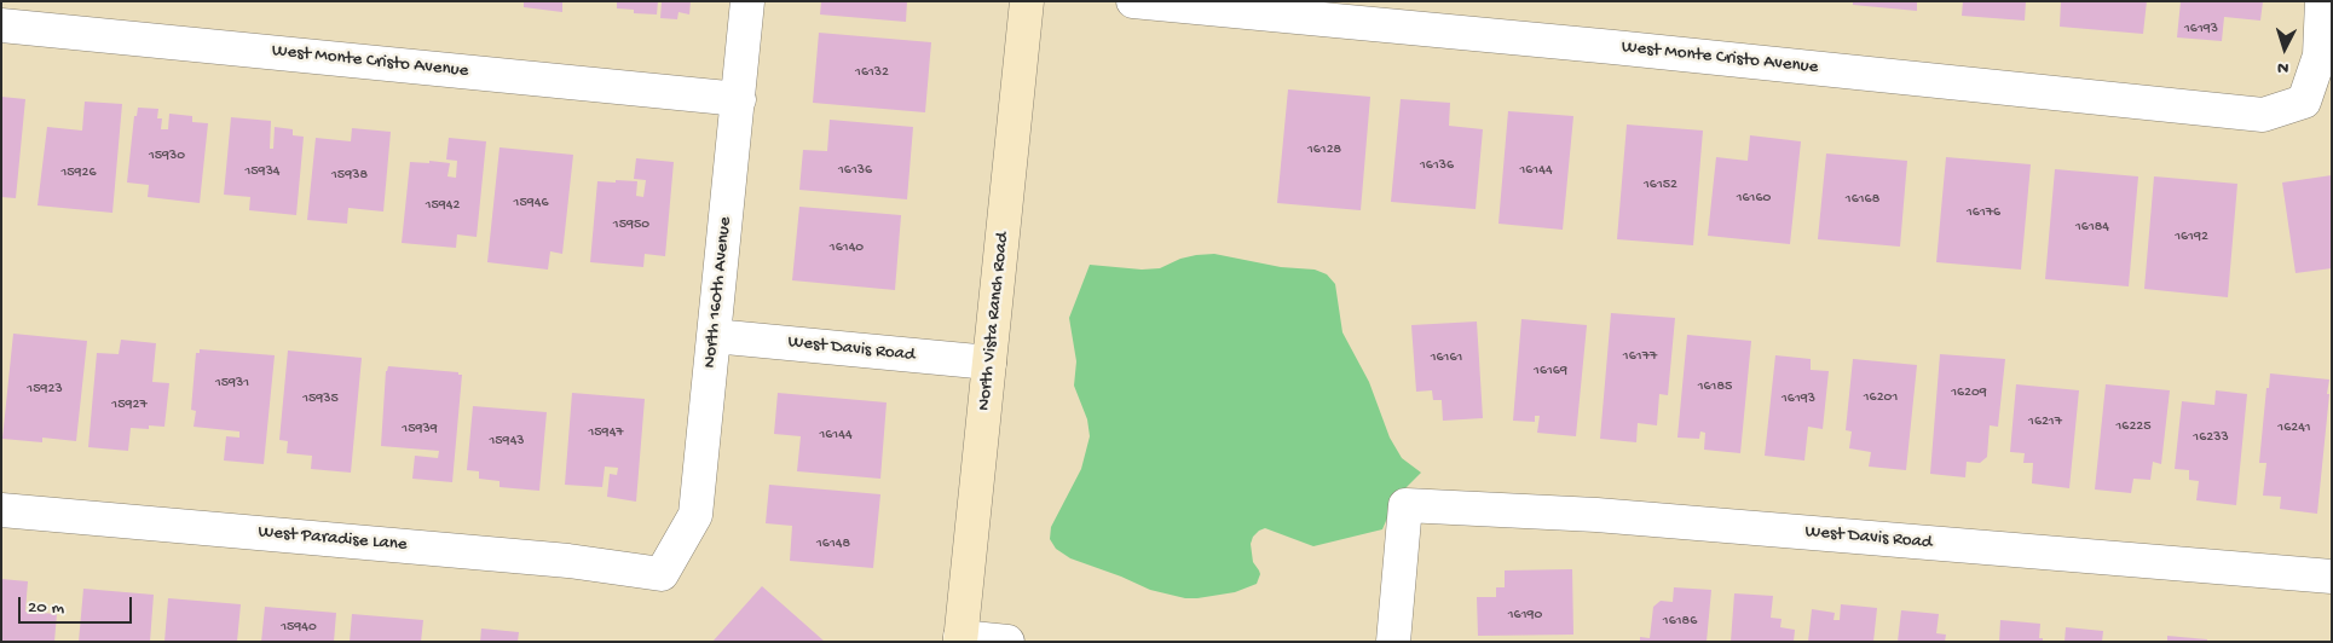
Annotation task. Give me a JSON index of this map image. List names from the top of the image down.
{
  "streets": {
    "street": [
      "West Monte Cristo Avenue",
      "North 160th Avenue",
      "North Vista Ranch Road",
      "West Davis Road",
      "West Paradise Lane"
    ]
  },
  "crossings": [
    ["West Monte Cristo Avenue", "North 160th Avenue"],
    ["North 160th Avenue", "West Davis Road"],
    ["North 160th Avenue", "West Paradise Lane"],
    ["North Vista Ranch Road", "West Davis Road"]
  ],
  "house_numbers": [
    "16193",
    "16132",
    "16128",
    "15930",
    "16136",
    "16136",
    "16144",
    "15934",
    "15926",
    "15938",
    "16152",
    "16160",
    "16168",
    "15946",
    "15942",
    "16176",
    "15950",
    "16184",
    "16192",
    "16140",
    "16177",
    "16161",
    "16169",
    "15931",
    "16185",
    "15923",
    "16209",
    "16201",
    "15935",
    "16193",
    "15927",
    "16217",
    "16225",
    "16241",
    "15939",
    "15947",
    "16144",
    "16233",
    "15943",
    "16148",
    "16190",
    "16186",
    "15940"
  ],
  "scale_bar": "20 m",
  "north": "bottom"
}
